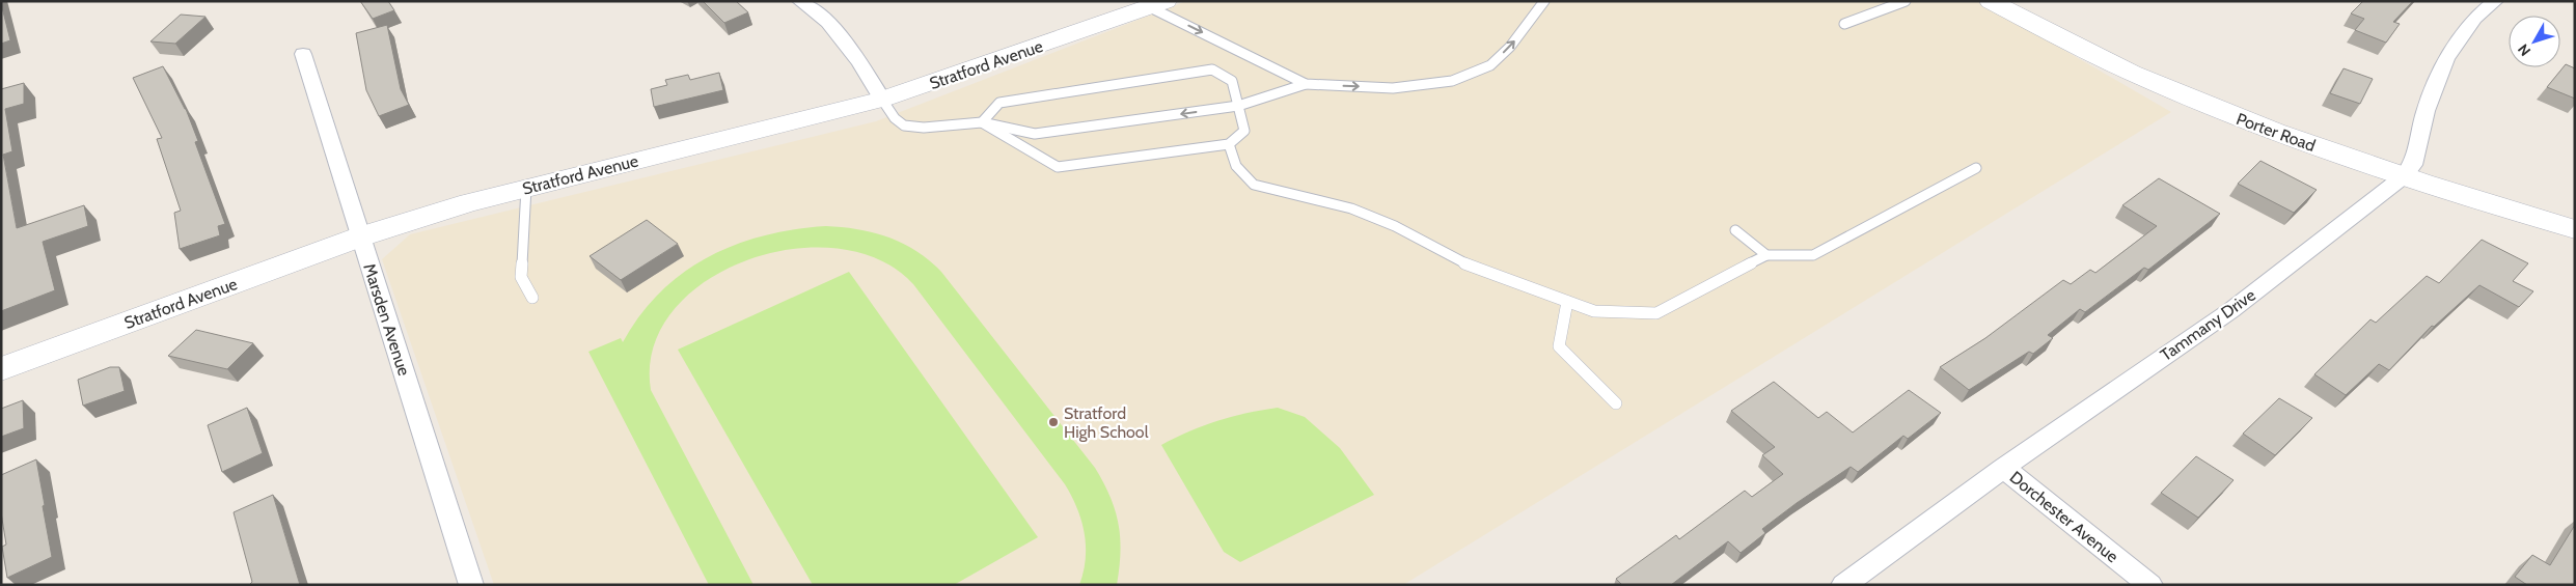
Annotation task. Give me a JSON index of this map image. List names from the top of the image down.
{
  "streets": {
    "street": [
      "Stratford Avenue",
      "Porter Road",
      "Marsden Avenue",
      "Tammany Drive",
      "Dorchester Avenue"
    ]
  },
  "crossings": [
    ["Stratford Avenue", "Marsden Avenue"],
    ["Porter Road", "Tammany Drive"],
    ["Tammany Drive", "Dorchester Avenue"]
  ],
  "places": ["Stratford High School"],
  "north": "bottom left"
}
